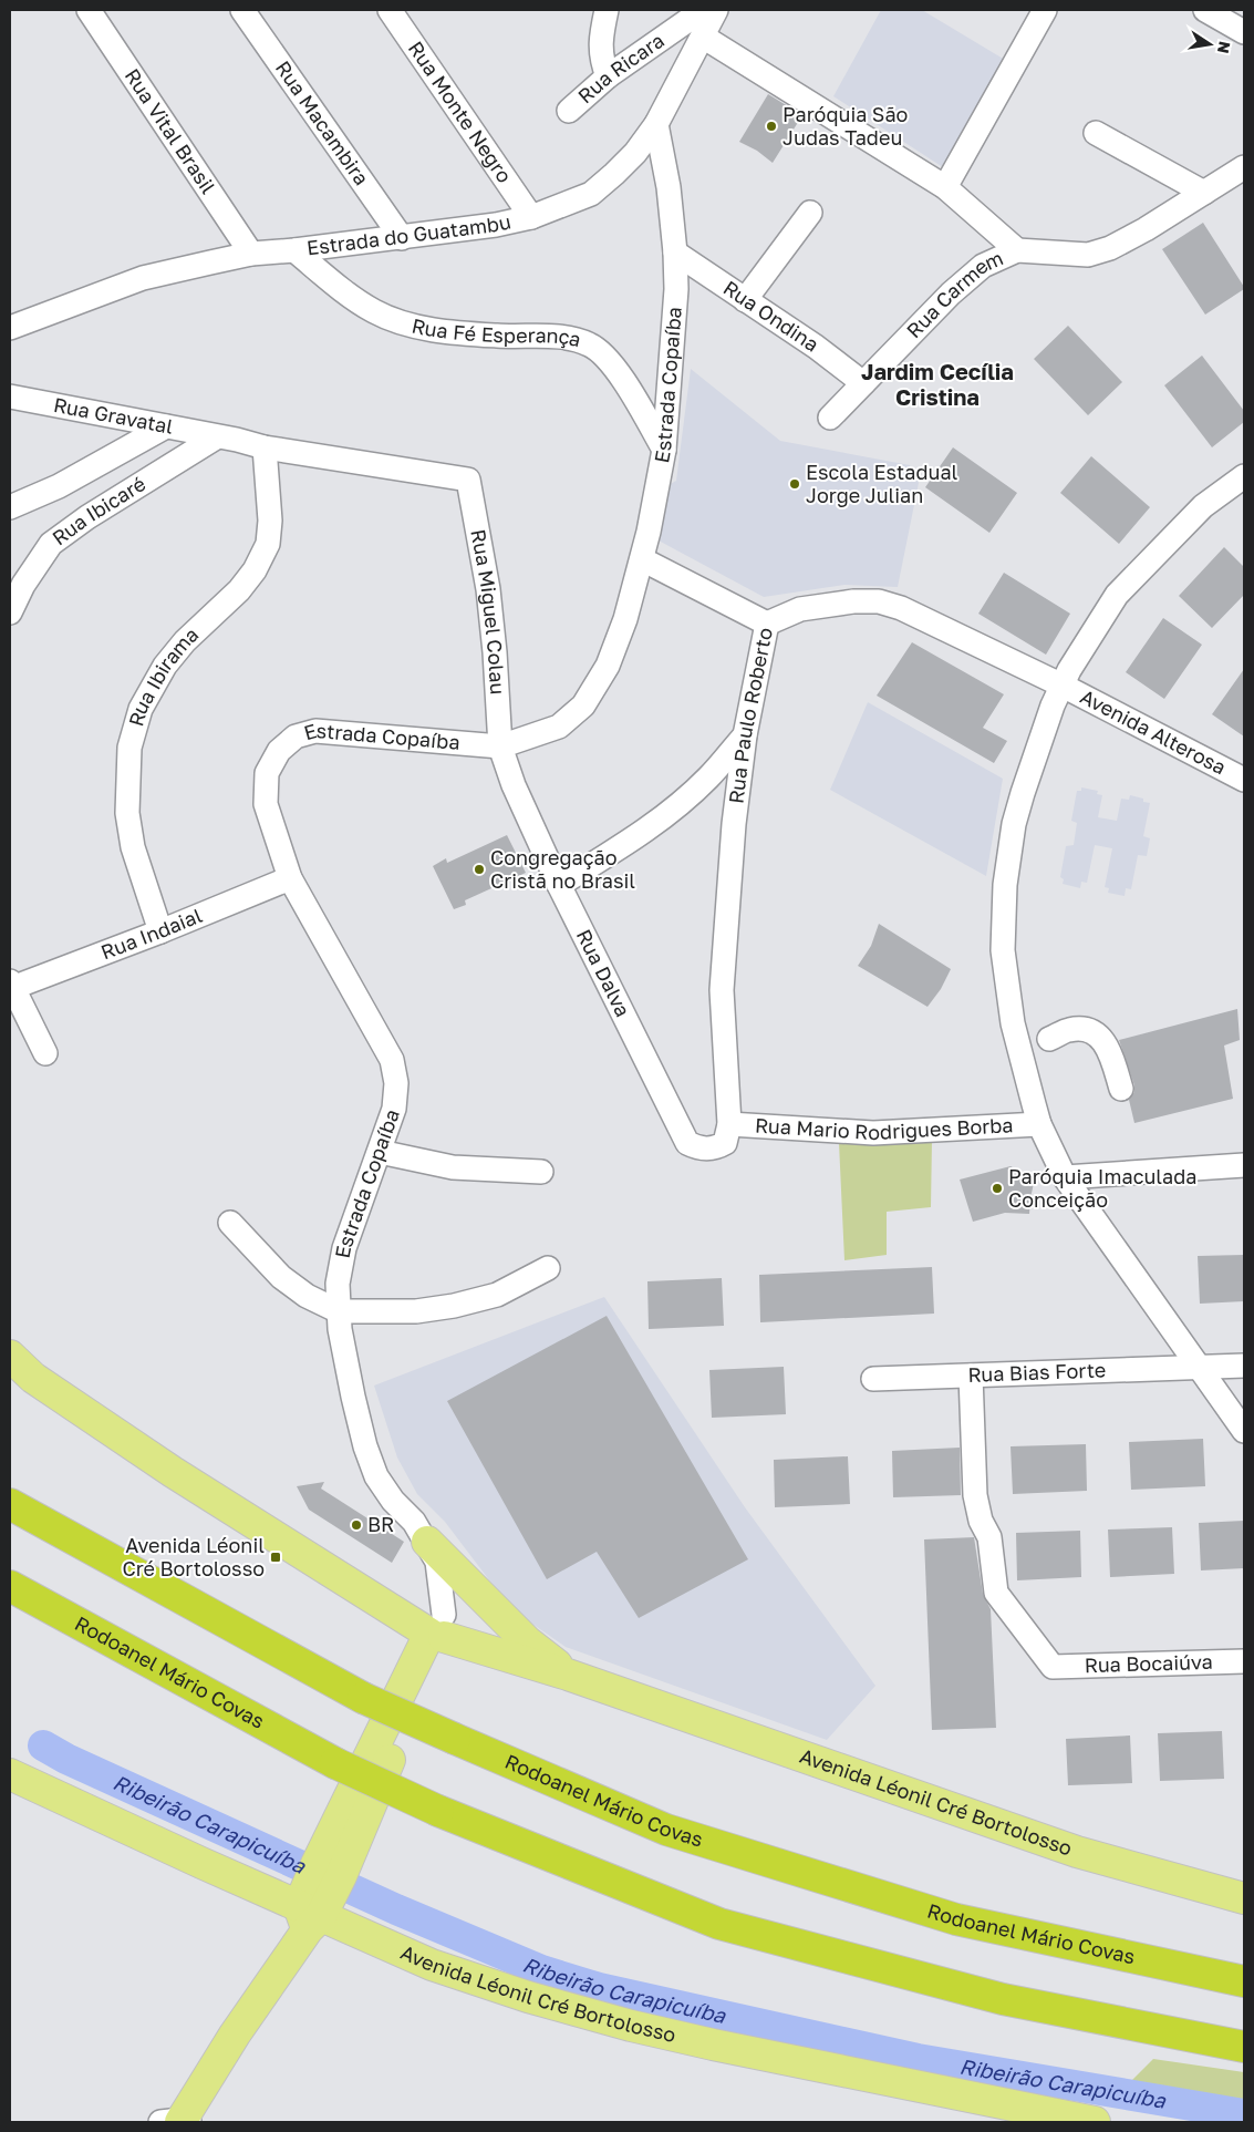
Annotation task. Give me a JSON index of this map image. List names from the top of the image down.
{
  "streets": {
    "highway": ["Rodoanel Mário Covas"],
    "main road": ["Avenida Léonil Cré Bortolosso"],
    "street": [
      "Rua Ricara",
      "Rua Monte Negro",
      "Rua Macambira",
      "Rua Vital Brasil",
      "Estrada do Guatambu",
      "Rua Carmem",
      "Rua Ondina",
      "Rua Fé Esperança",
      "Estrada Copaíba",
      "Rua Gravatal",
      "Rua Ibicaré",
      "Rua Miguel Colau",
      "Rua Ibirama",
      "Rua Paulo Roberto",
      "Avenida Alterosa",
      "Rua Indaial",
      "Rua Dalva",
      "Rua Mario Rodrigues Borba",
      "Rua Bias Forte",
      "Rua Bocaiúva"
    ]
  },
  "crossings": [
    ["Rua Monte Negro", "Estrada do Guatambu"],
    ["Rua Macambira", "Estrada do Guatambu"],
    ["Rua Vital Brasil", "Estrada do Guatambu"],
    ["Estrada do Guatambu", "Rua Fé Esperança"],
    ["Estrada do Guatambu", "Estrada Copaíba"],
    ["Rua Carmem", "Rua Ondina"],
    ["Rua Ondina", "Estrada Copaíba"],
    ["Rua Fé Esperança", "Estrada Copaíba"],
    ["Estrada Copaíba", "Rua Miguel Colau"],
    ["Estrada Copaíba", "Rua Indaial"],
    ["Estrada Copaíba", "Rua Dalva"],
    ["Estrada Copaíba", "Avenida Léonil Cré Bortolosso"],
    ["Rua Gravatal", "Rua Ibicaré"],
    ["Rua Gravatal", "Rua Miguel Colau"],
    ["Rua Gravatal", "Rua Ibirama"],
    ["Rua Miguel Colau", "Rua Dalva"],
    ["Rua Ibirama", "Rua Indaial"],
    ["Rua Paulo Roberto", "Avenida Alterosa"],
    ["Rua Paulo Roberto", "Rua Dalva"],
    ["Rua Paulo Roberto", "Rua Mario Rodrigues Borba"],
    ["Rua Dalva", "Rua Mario Rodrigues Borba"],
    ["Rua Bias Forte", "Rua Bocaiúva"]
  ],
  "districts": ["Jardim Cecília Cristina"],
  "water": ["Ribeirão Carapicuíba"],
  "places": {
    "other": [
      "Paróquia São Judas Tadeu",
      "Escola Estadual Jorge Julian",
      "Congregação Cristã no Brasil",
      "Paróquia Imaculada Conceição",
      "BR"
    ],
    "transit": ["Avenida Léonil Cré Bortolosso"]
  },
  "north": "right"
}
